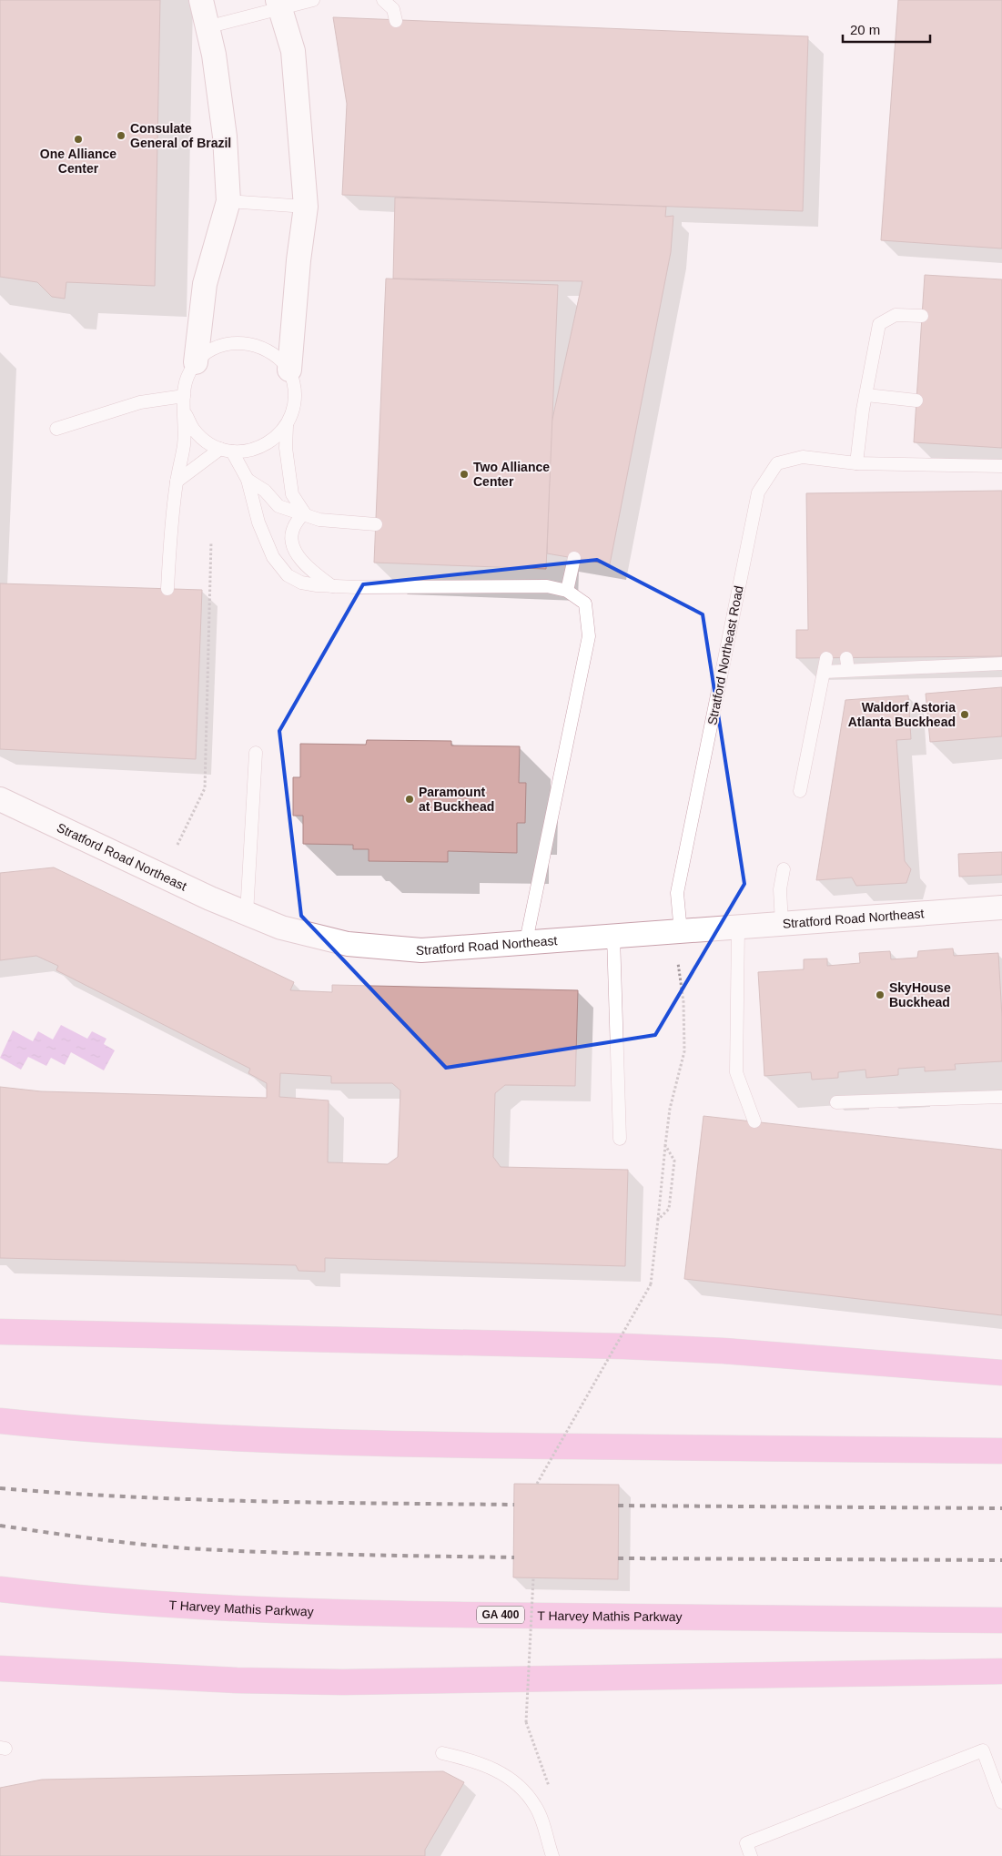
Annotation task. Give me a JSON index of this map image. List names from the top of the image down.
{
  "streets": {
    "highway": ["T Harvey Mathis Parkway", "GA 400"],
    "street": ["Stratford Road Northeast"],
    "lane": ["Stratford Northeast Road"]
  },
  "crossings": [
    ["Stratford Northeast Road", "Stratford Road Northeast"]
  ],
  "places": [
    "Consulate General of Brazil",
    "One Alliance Center",
    "Two Alliance Center",
    "Waldorf Astoria Atlanta Buckhead",
    "Paramount at Buckhead",
    "SkyHouse Buckhead"
  ],
  "scale_bar": "20 m"
}
